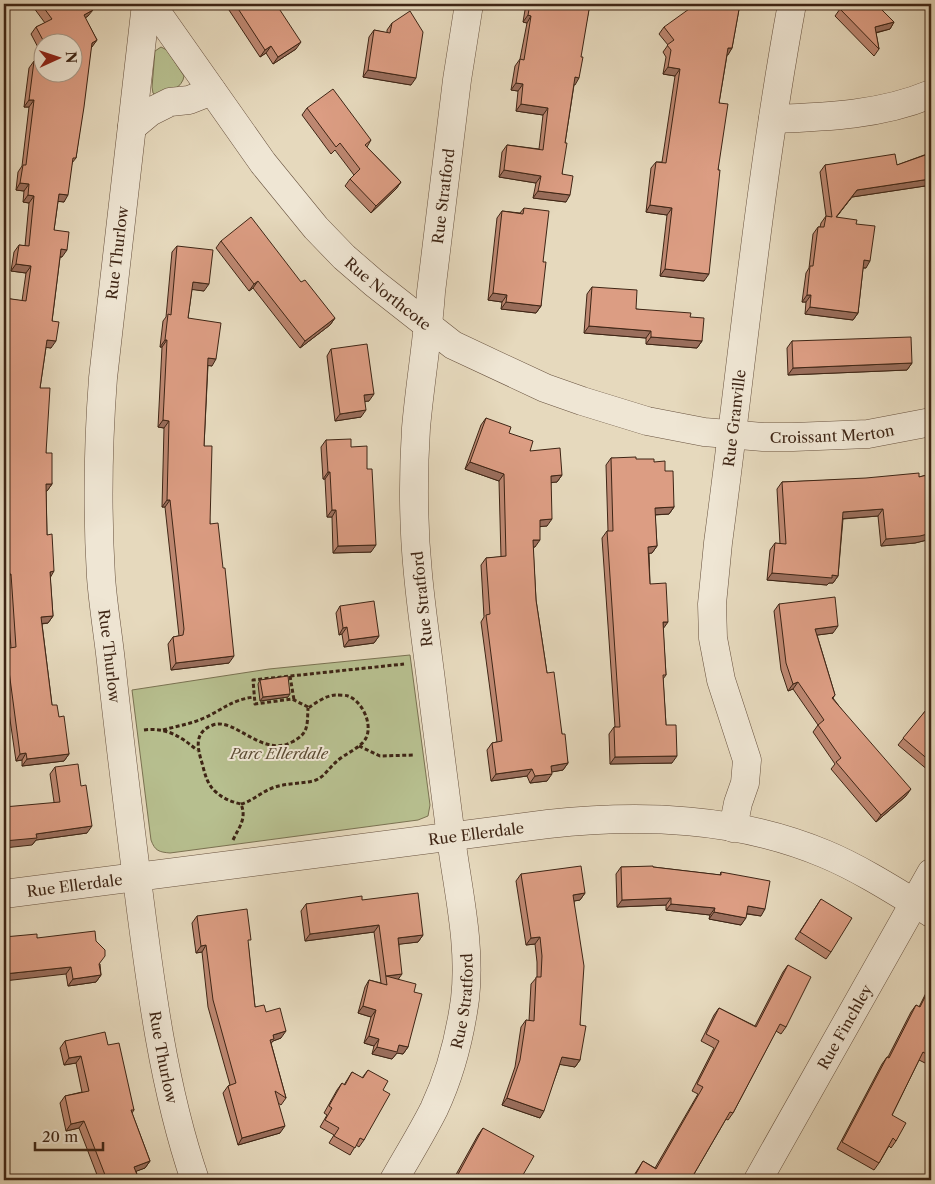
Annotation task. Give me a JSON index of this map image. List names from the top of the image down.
{
  "streets": {
    "street": [
      "Rue Stratford",
      "Rue Thurlow",
      "Rue Northcote",
      "Rue Granville",
      "Croissant Merton",
      "Rue Ellerdale",
      "Rue Finchley"
    ]
  },
  "crossings": [
    ["Rue Stratford", "Rue Northcote"],
    ["Rue Stratford", "Rue Ellerdale"],
    ["Rue Thurlow", "Rue Ellerdale"],
    ["Rue Northcote", "Rue Granville"],
    ["Rue Northcote", "Croissant Merton"],
    ["Rue Granville", "Croissant Merton"],
    ["Rue Granville", "Rue Ellerdale"],
    ["Rue Ellerdale", "Rue Finchley"]
  ],
  "parks": ["Parc Ellerdale"],
  "scale_bar": "20 m",
  "north": "right"
}
